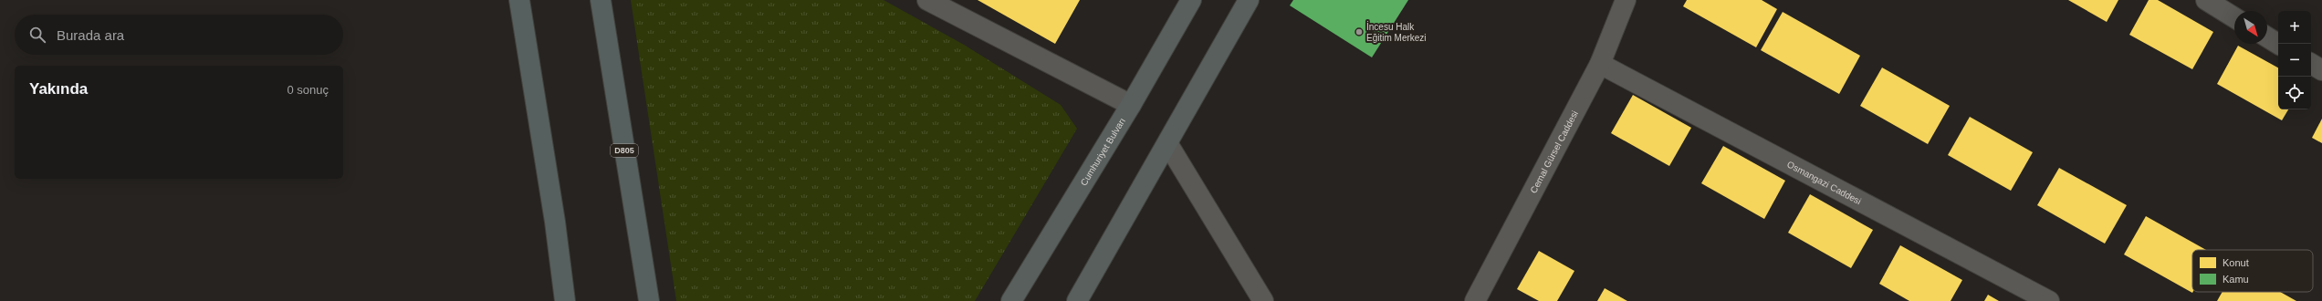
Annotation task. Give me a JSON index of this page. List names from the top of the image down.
{
  "streets": {
    "highway": ["D805"],
    "main road": ["Cumhuriyet Bulvarı", "Cemal Gürsel Caddesi", "Osmangazi Caddesi"]
  },
  "crossings": [
    ["Cemal Gürsel Caddesi", "Osmangazi Caddesi"]
  ],
  "places": ["İncesu Halk Eğitim Merkezi"],
  "legend": ["Konut", "Kamu"],
  "north": "bottom right",
  "page": {
    "map_buttons": ["+", "−"],
    "search": "Burada ara",
    "heading": ["Yakında", "0 sonuç"]
  }
}
